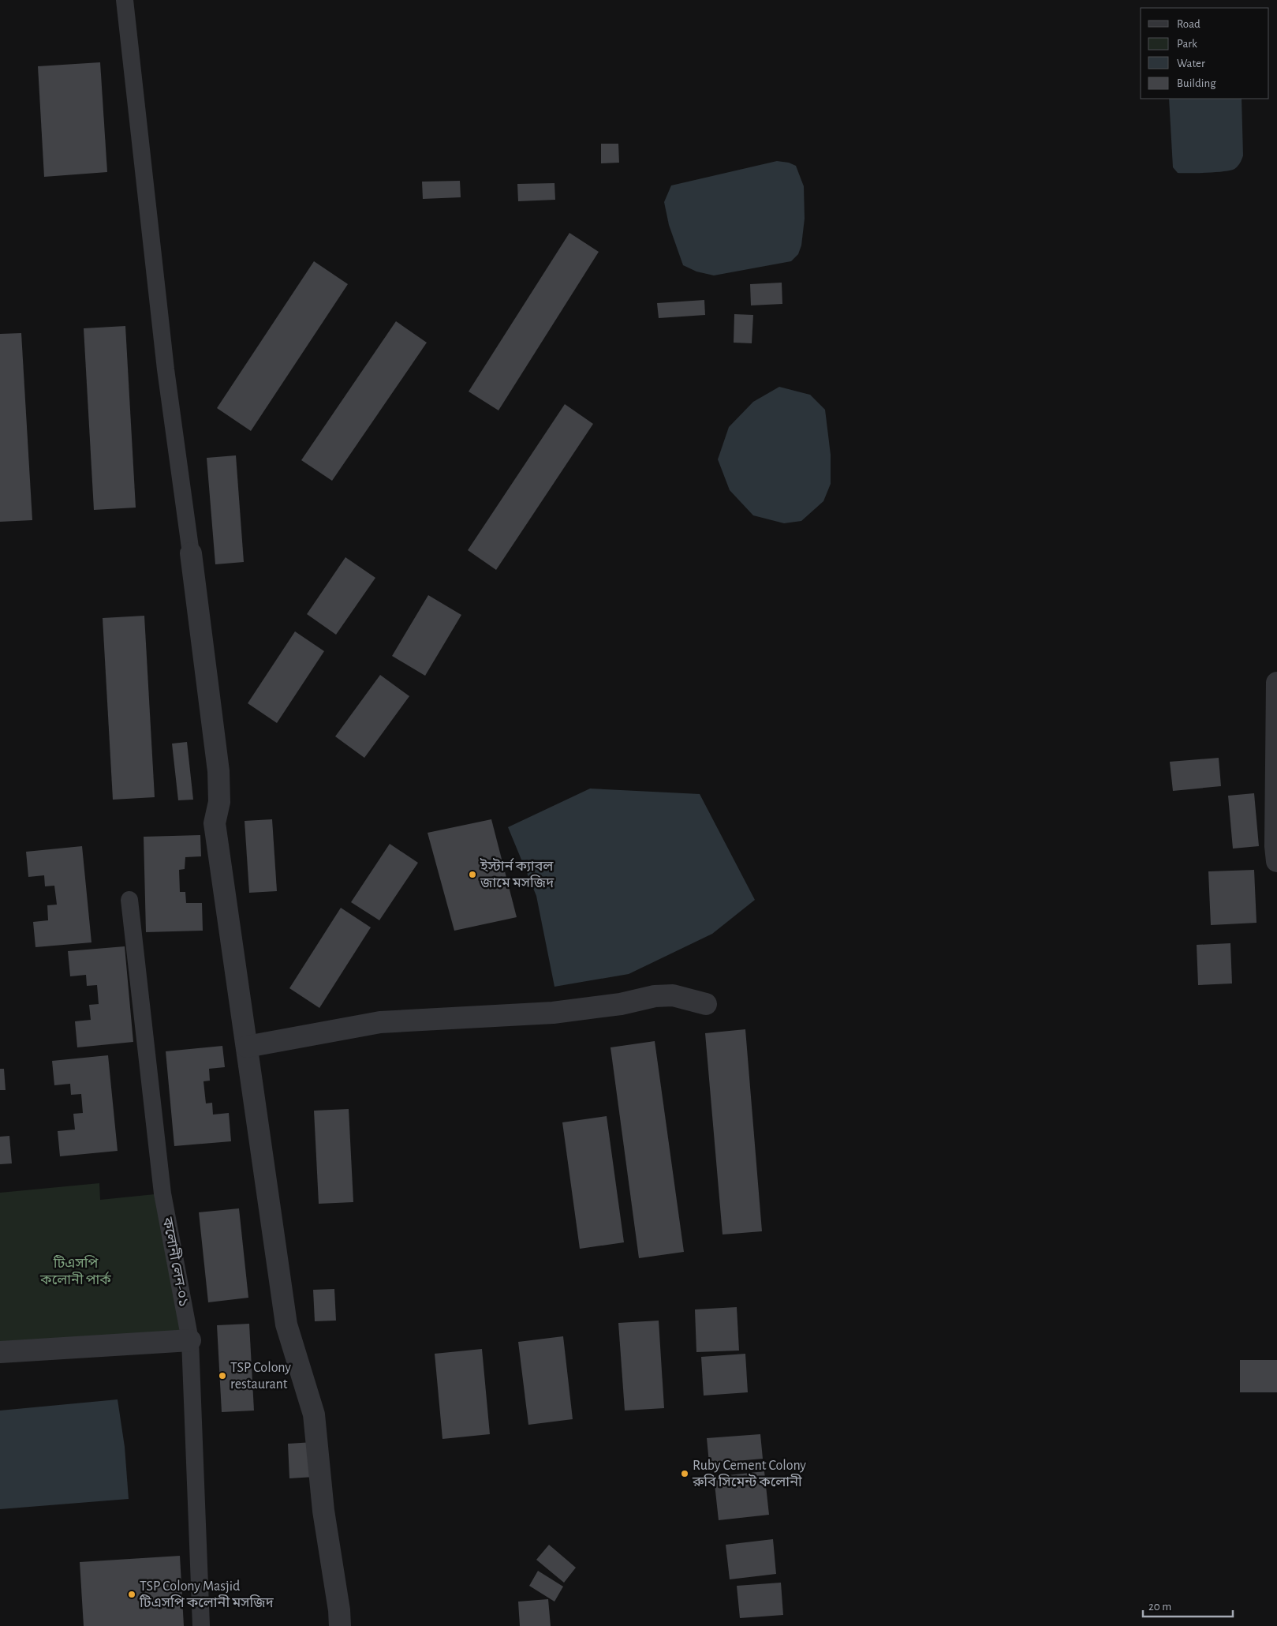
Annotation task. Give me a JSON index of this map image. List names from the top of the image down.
{
  "streets": {
    "lane": ["কলোনী লেন-০১"]
  },
  "parks": ["টিএসপি কলোনী পার্ক"],
  "places": [
    "ইস্টার্ন ক্যাবল জামে মসজিদ",
    "TSP Colony restaurant",
    "Ruby Cement Colony রুবি সিমেন্ট কলোনী",
    "TSP Colony Masjid টিএসপি কলোনী মসজিদ"
  ],
  "legend": [
    "Road",
    "Park",
    "Water",
    "Building"
  ],
  "scale_bar": "20 m"
}
